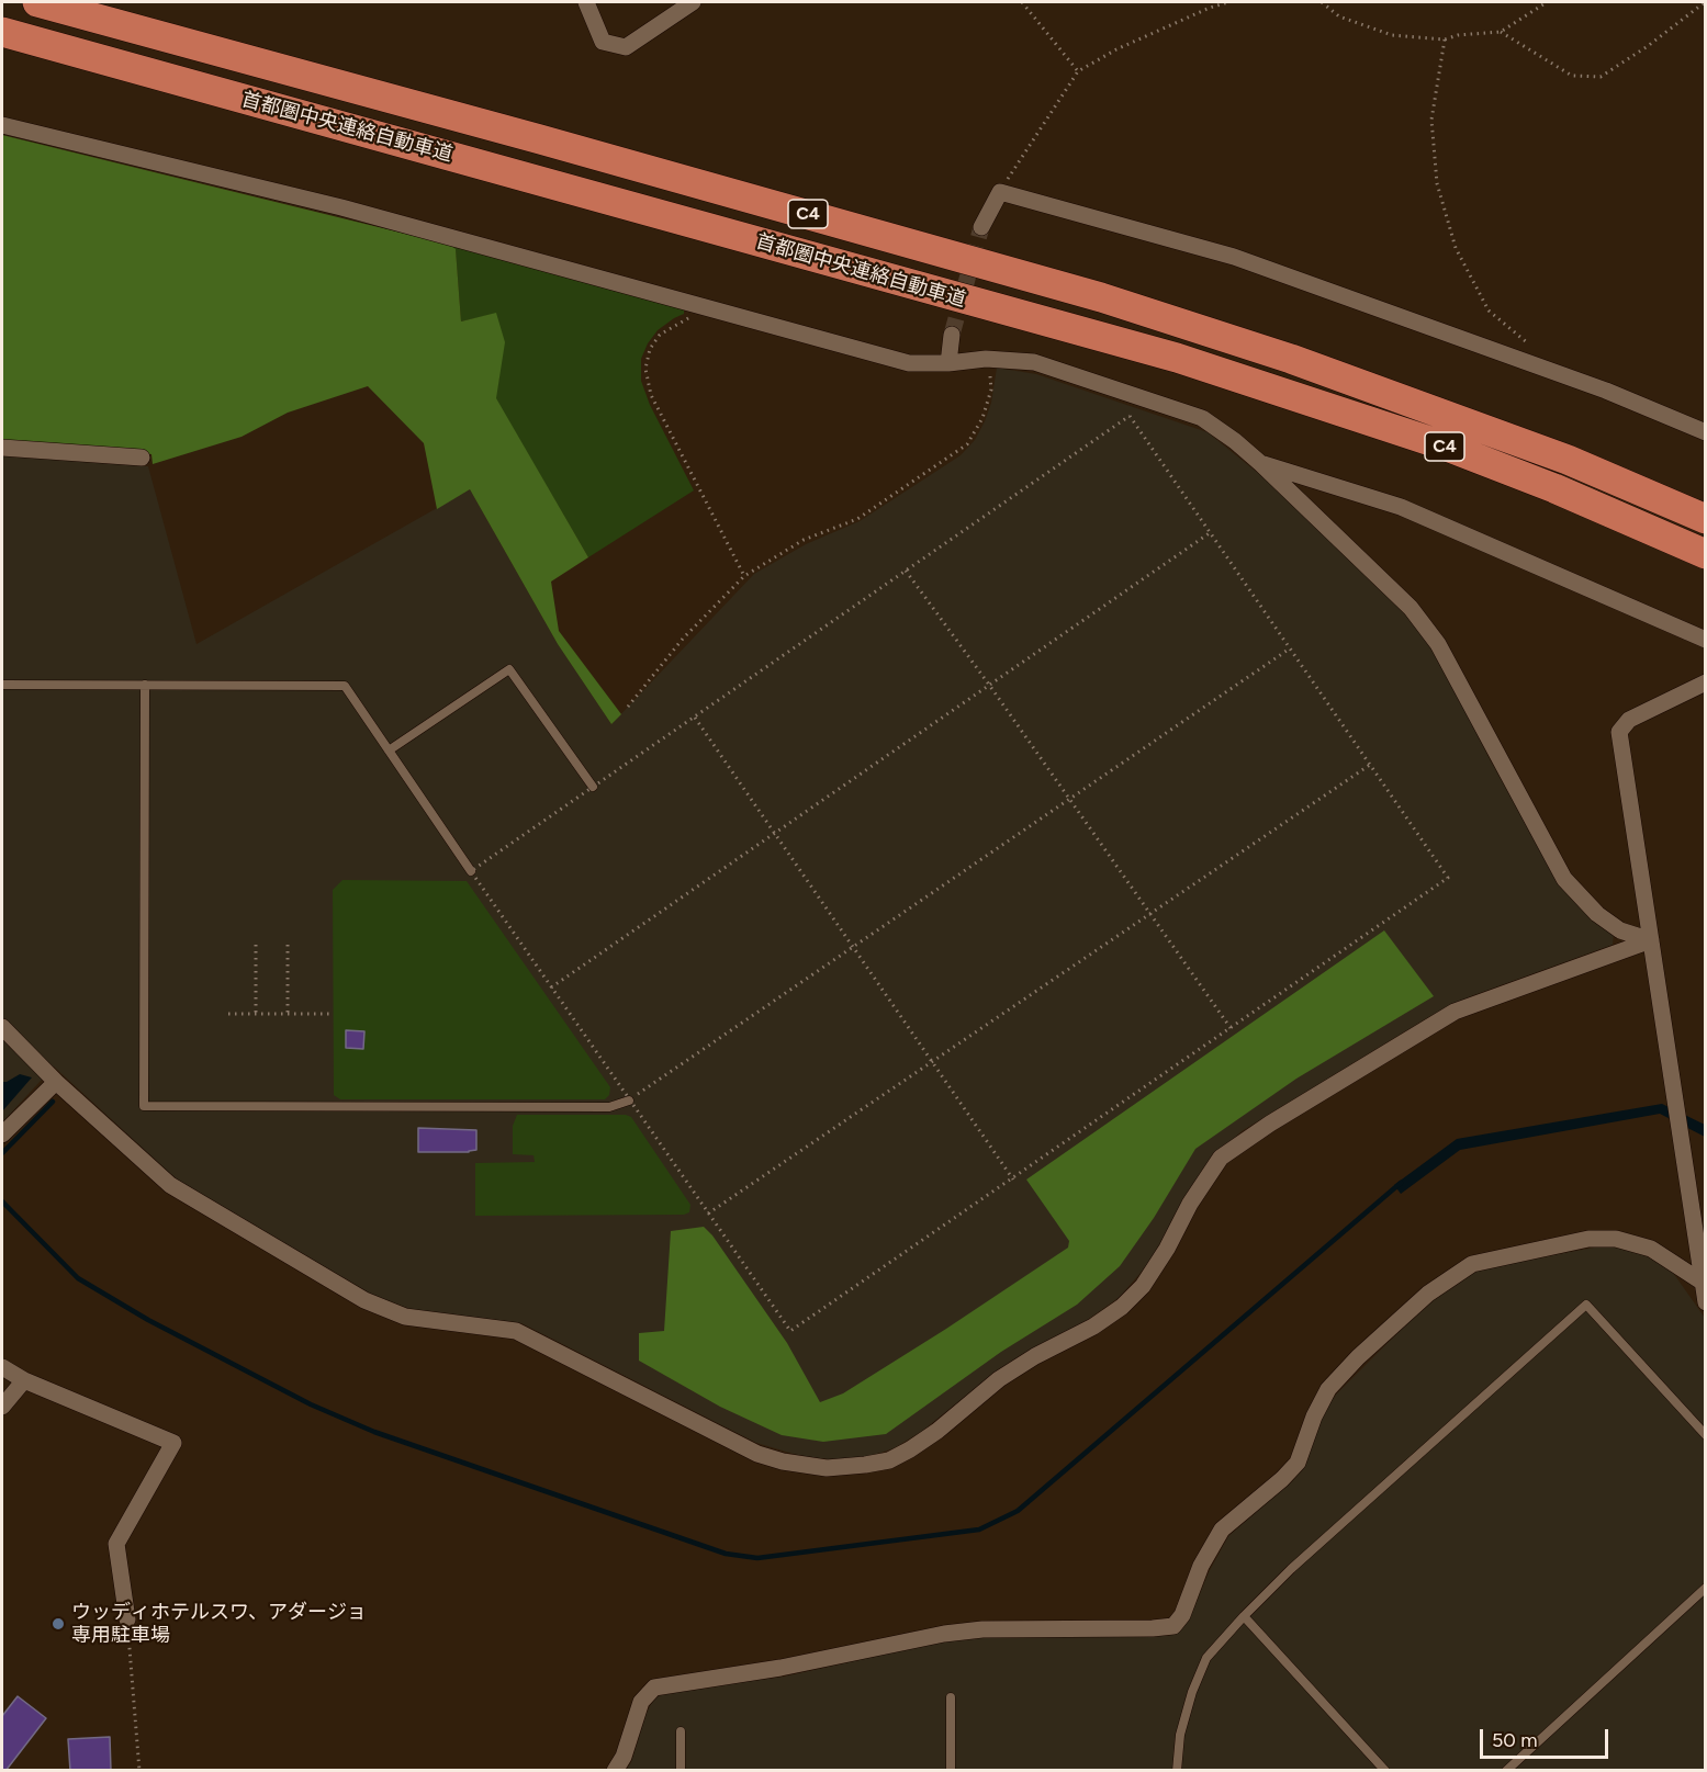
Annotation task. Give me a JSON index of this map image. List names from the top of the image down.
{
  "streets": {
    "highway": ["首都圏中央連絡自動車道", "C4"]
  },
  "places": ["ウッディホテルスワ、アダージョ 専用駐車場"],
  "scale_bar": "50 m"
}
